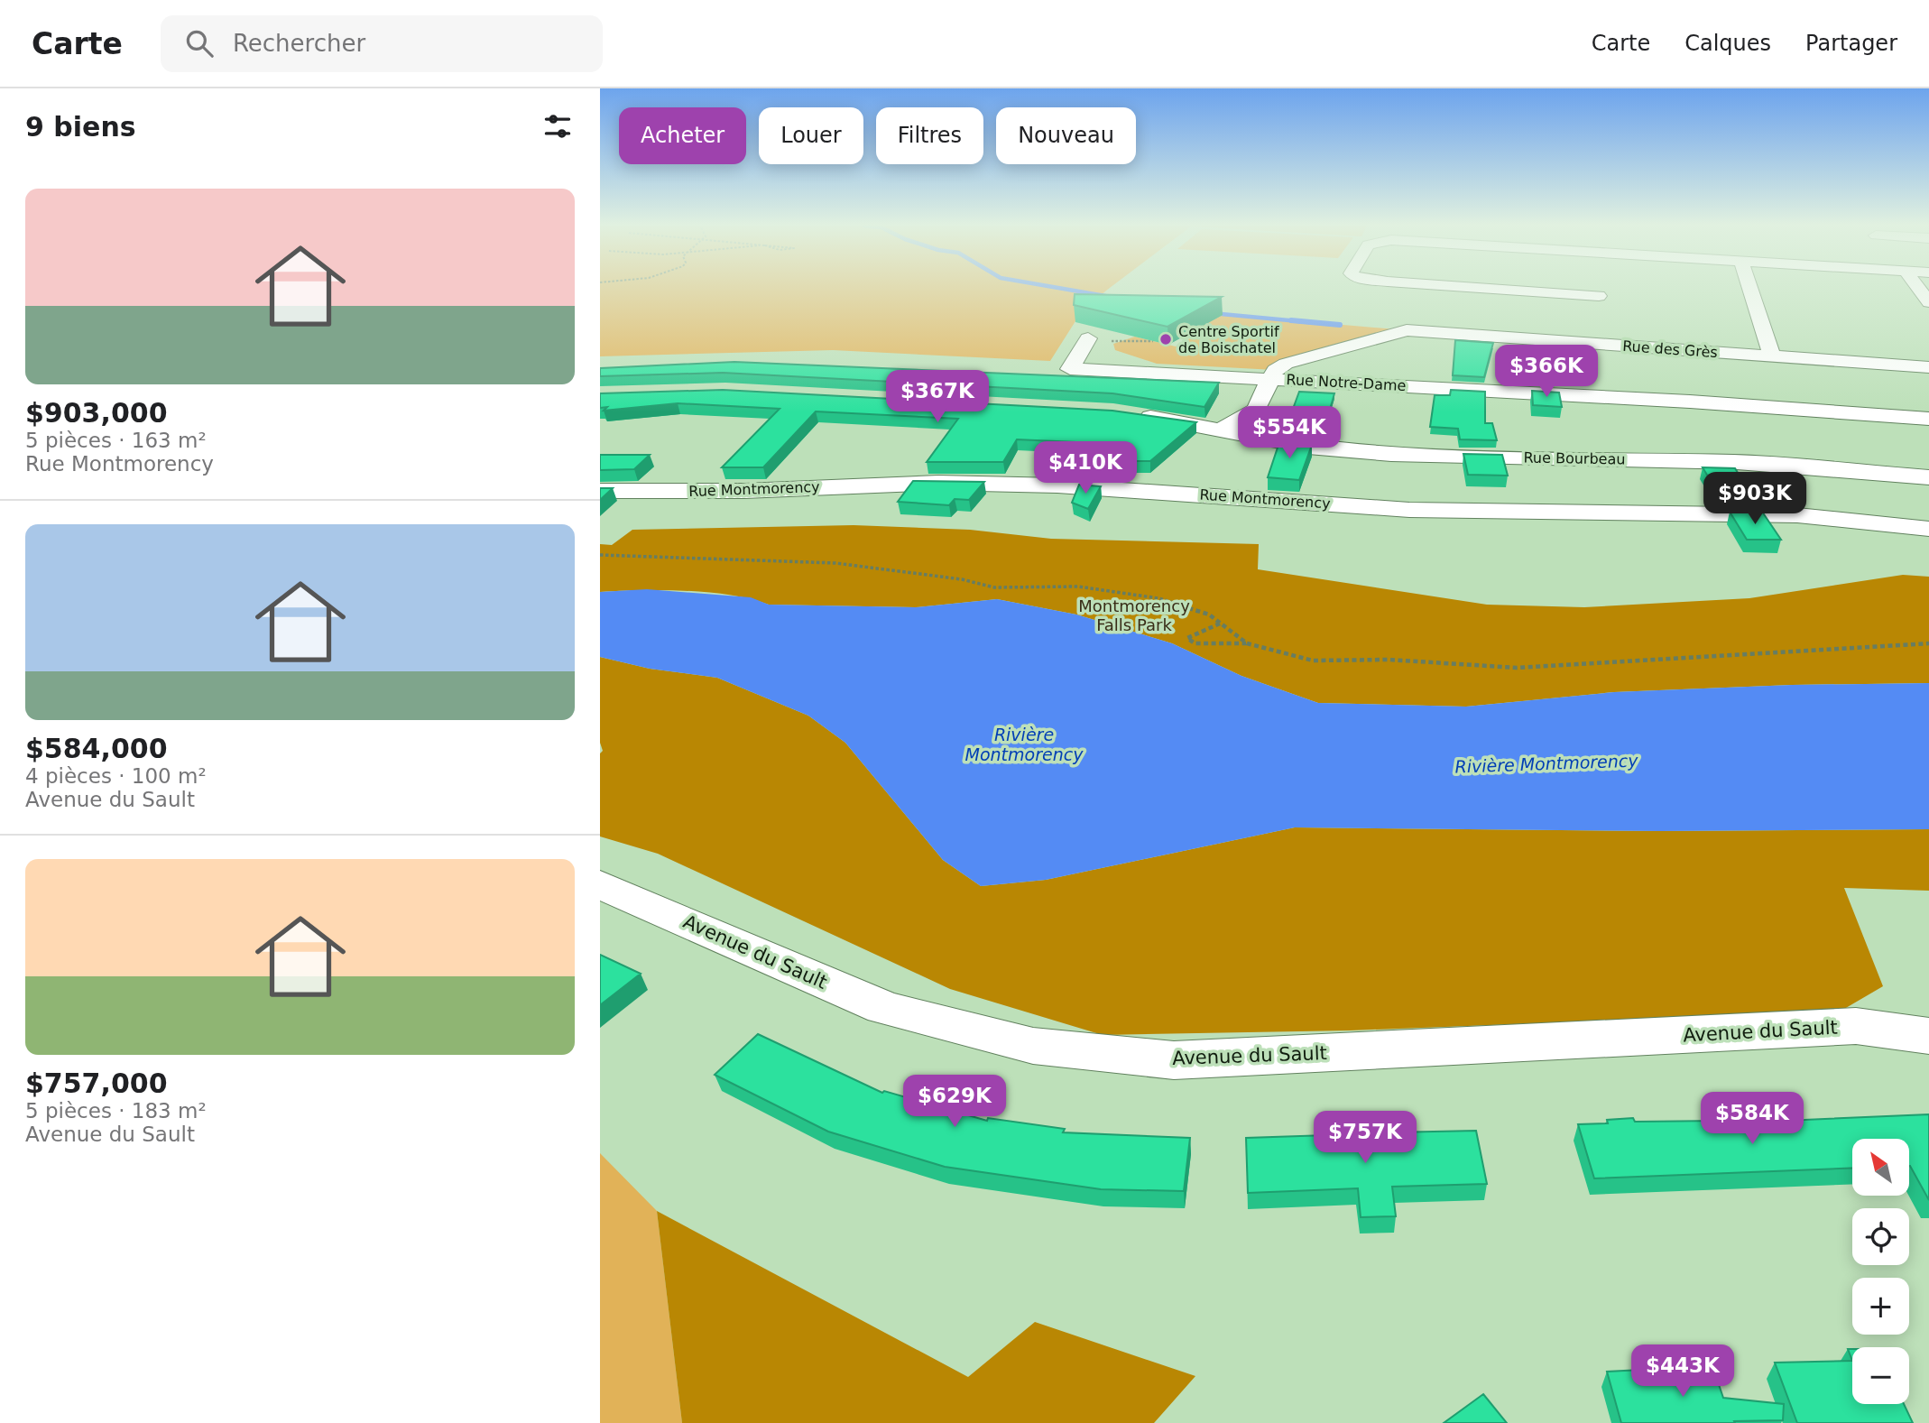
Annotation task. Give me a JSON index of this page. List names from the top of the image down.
{
  "streets": {
    "street": [
      "Rue des Grès",
      "Rue Notre-Dame",
      "Rue Bourbeau",
      "Rue Montmorency",
      "Avenue du Sault"
    ]
  },
  "crossings": [
    ["Rue des Grès", "Rue Notre-Dame"],
    ["Rue Notre-Dame", "Rue Bourbeau"]
  ],
  "water": ["Rivière Montmorency"],
  "parks": ["Montmorency Falls Park"],
  "places": ["Centre Sportif de Boischatel"],
  "north": "top left",
  "page": {
    "header": "Carte",
    "search": "Rechercher",
    "nav": ["Carte", "Calques", "Partager"],
    "heading": "9 biens",
    "chip": [
      "Acheter",
      "Louer",
      "Filtres",
      "Nouveau"
    ],
    "list": [
      {
        "name": "$903,000",
        "note": "5 pièces · 163 m² · Rue Montmorency"
      },
      {
        "name": "$584,000",
        "note": "4 pièces · 100 m² · Avenue du Sault"
      },
      {
        "name": "$757,000",
        "note": "5 pièces · 183 m² · Avenue du Sault"
      }
    ],
    "price": [
      "$366K",
      "$367K",
      "$554K",
      "$410K",
      "$903K",
      "$629K",
      "$584K",
      "$757K",
      "$443K"
    ],
    "map_buttons": ["+", "−"]
  }
}
